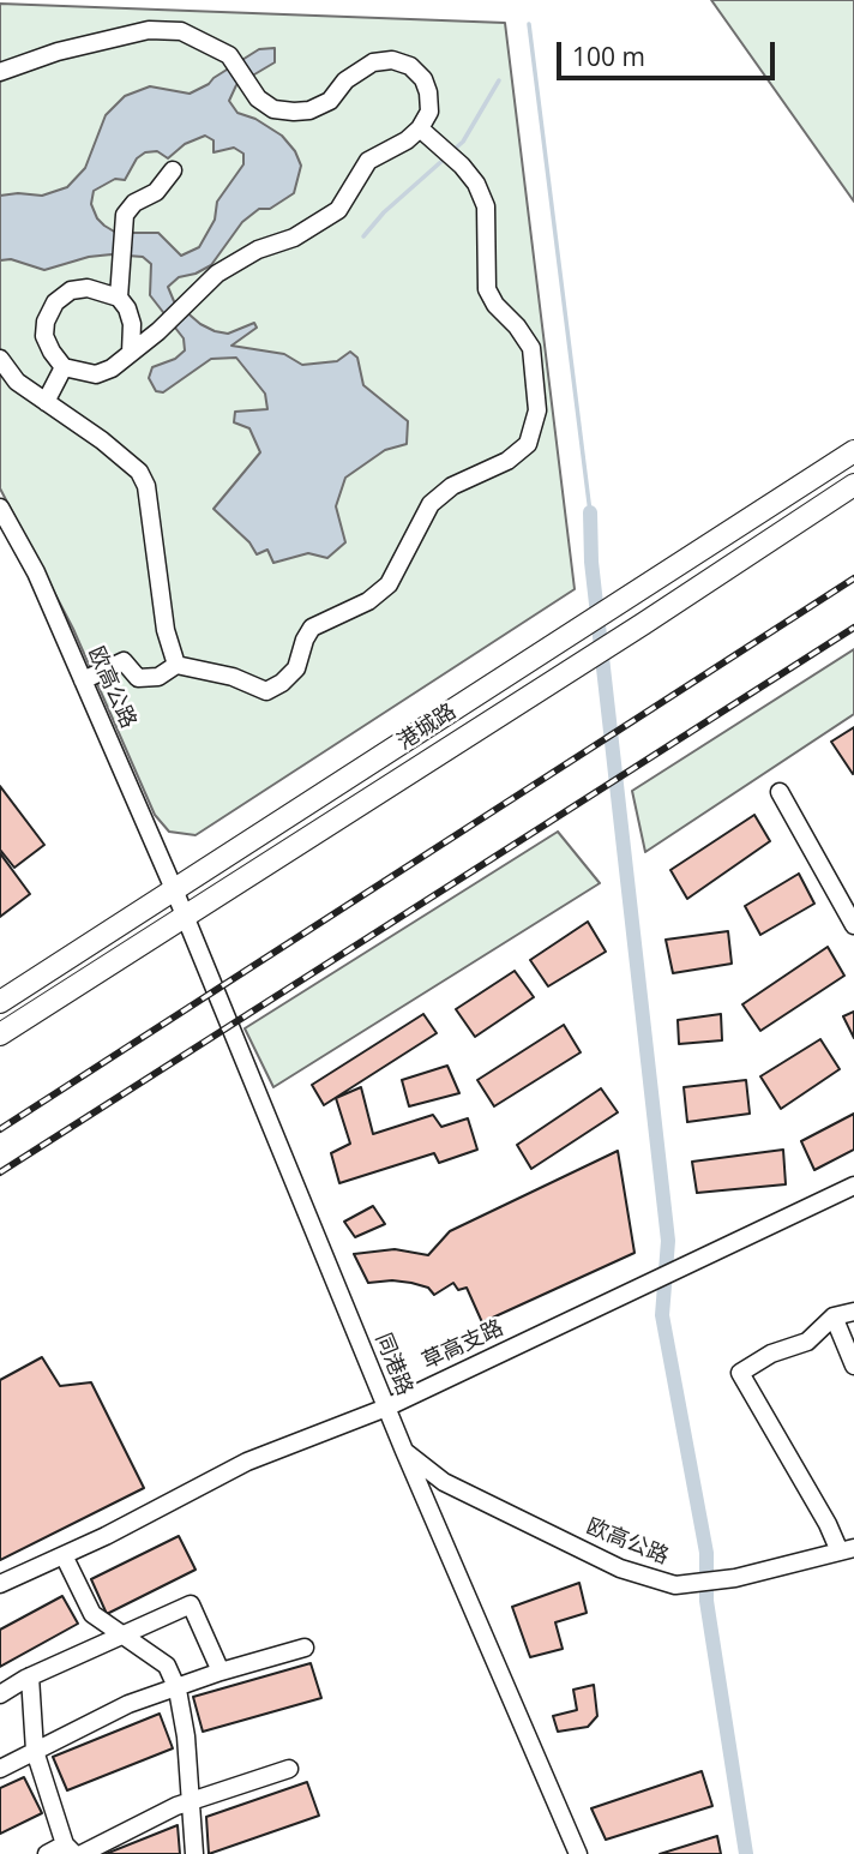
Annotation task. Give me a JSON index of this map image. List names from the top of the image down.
{
  "streets": {
    "main road": ["港城路"],
    "street": ["欧高公路", "草高支路", "同港路"]
  },
  "crossings": [
    ["欧高公路", "港城路"],
    ["欧高公路", "同港路"],
    ["港城路", "同港路"],
    ["草高支路", "同港路"]
  ],
  "scale_bar": "100 m"
}
